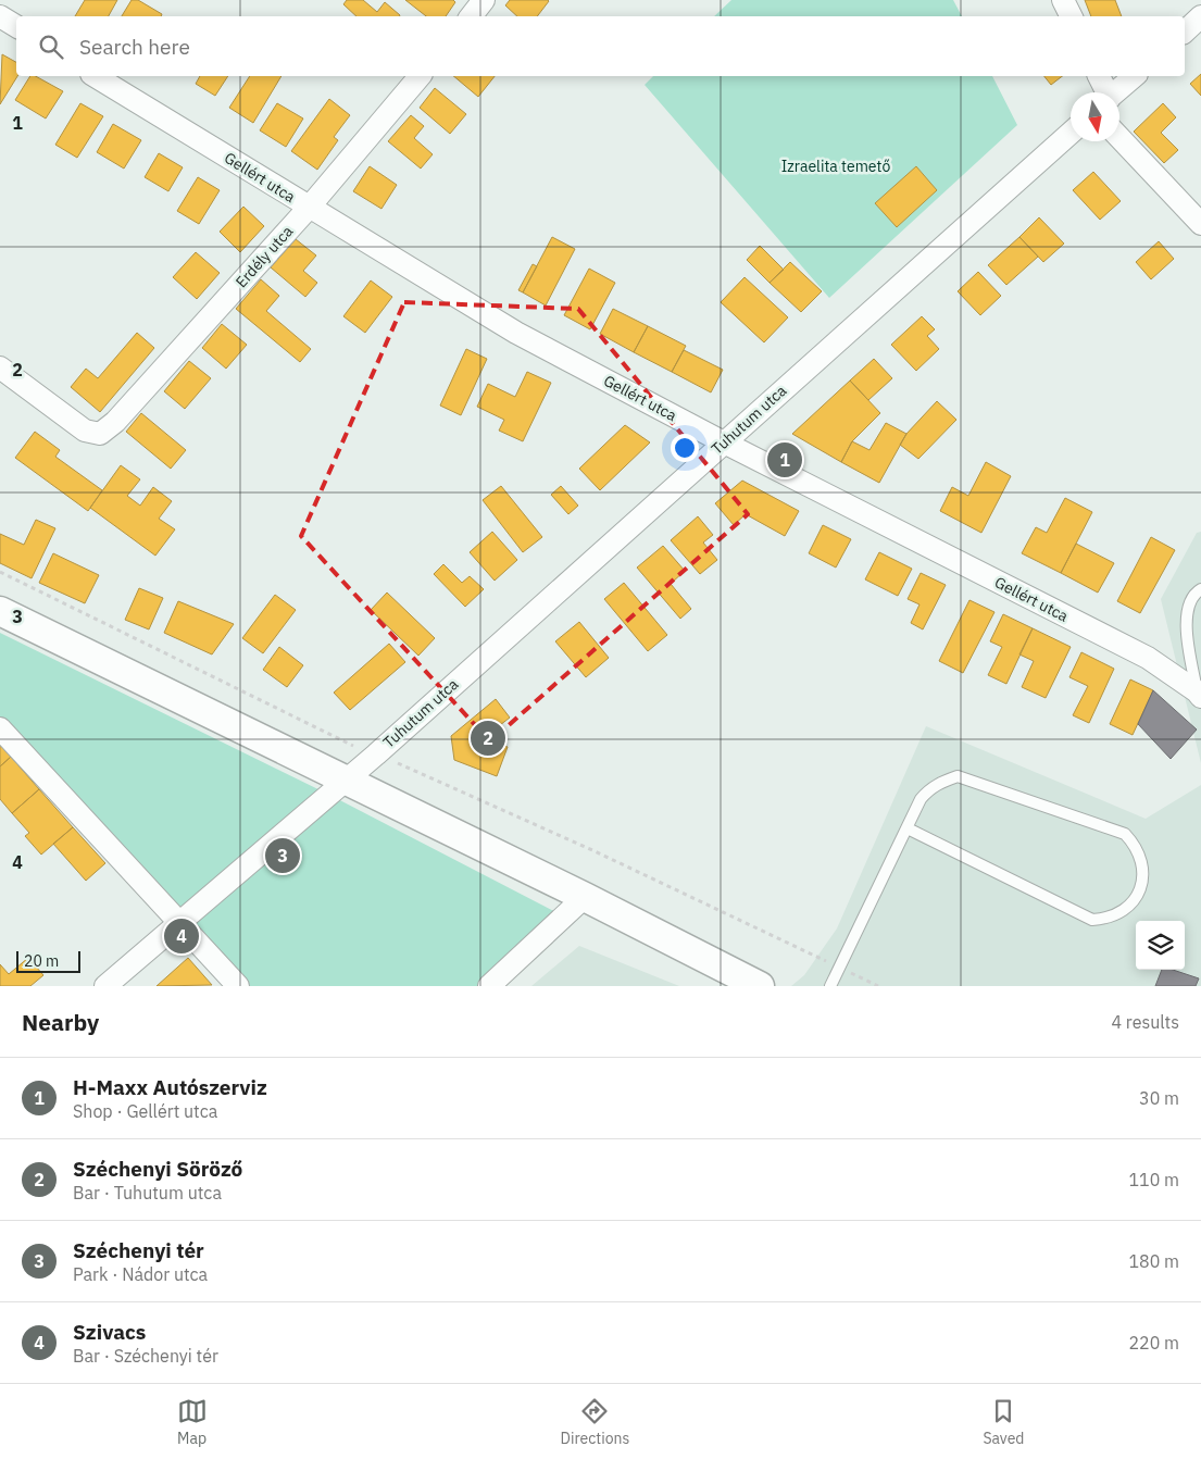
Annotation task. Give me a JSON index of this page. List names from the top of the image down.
{
  "streets": {
    "street": ["Gellért utca", "Erdély utca", "Tuhutum utca"]
  },
  "crossings": [
    ["Gellért utca", "Erdély utca"],
    ["Gellért utca", "Tuhutum utca"]
  ],
  "parks": ["Izraelita temető"],
  "scale_bar": "20 m",
  "north": "bottom",
  "page": {
    "search": "Search here",
    "pins": [
      "1",
      "2",
      "3",
      "4"
    ],
    "scale": "20 m",
    "heading": ["Nearby", "4 results"],
    "list": [
      {
        "mark": "1",
        "name": "H-Maxx Autószerviz",
        "note": "Shop · Gellért utca",
        "value": "30 m"
      },
      {
        "mark": "2",
        "name": "Széchenyi Söröző",
        "note": "Bar · Tuhutum utca",
        "value": "110 m"
      },
      {
        "mark": "3",
        "name": "Széchenyi tér",
        "note": "Park · Nádor utca",
        "value": "180 m"
      },
      {
        "mark": "4",
        "name": "Szivacs",
        "note": "Bar · Széchenyi tér",
        "value": "220 m"
      }
    ],
    "nav": ["Map", "Directions", "Saved"]
  },
  "grid": {
    "rows": [
      "1",
      "2",
      "3",
      "4"
    ]
  }
}
